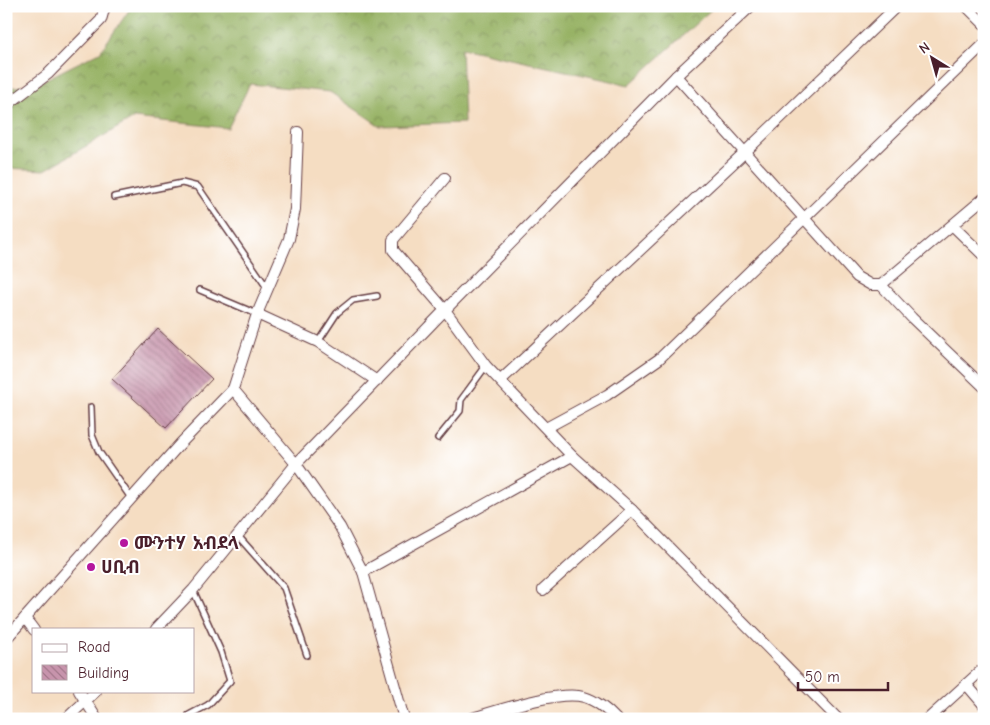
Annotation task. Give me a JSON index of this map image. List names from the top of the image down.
{
  "places": ["ሙንተሃ አብደላ", "ሀቢብ"],
  "legend": ["Road", "Building"],
  "scale_bar": "50 m",
  "north": "top left"
}
